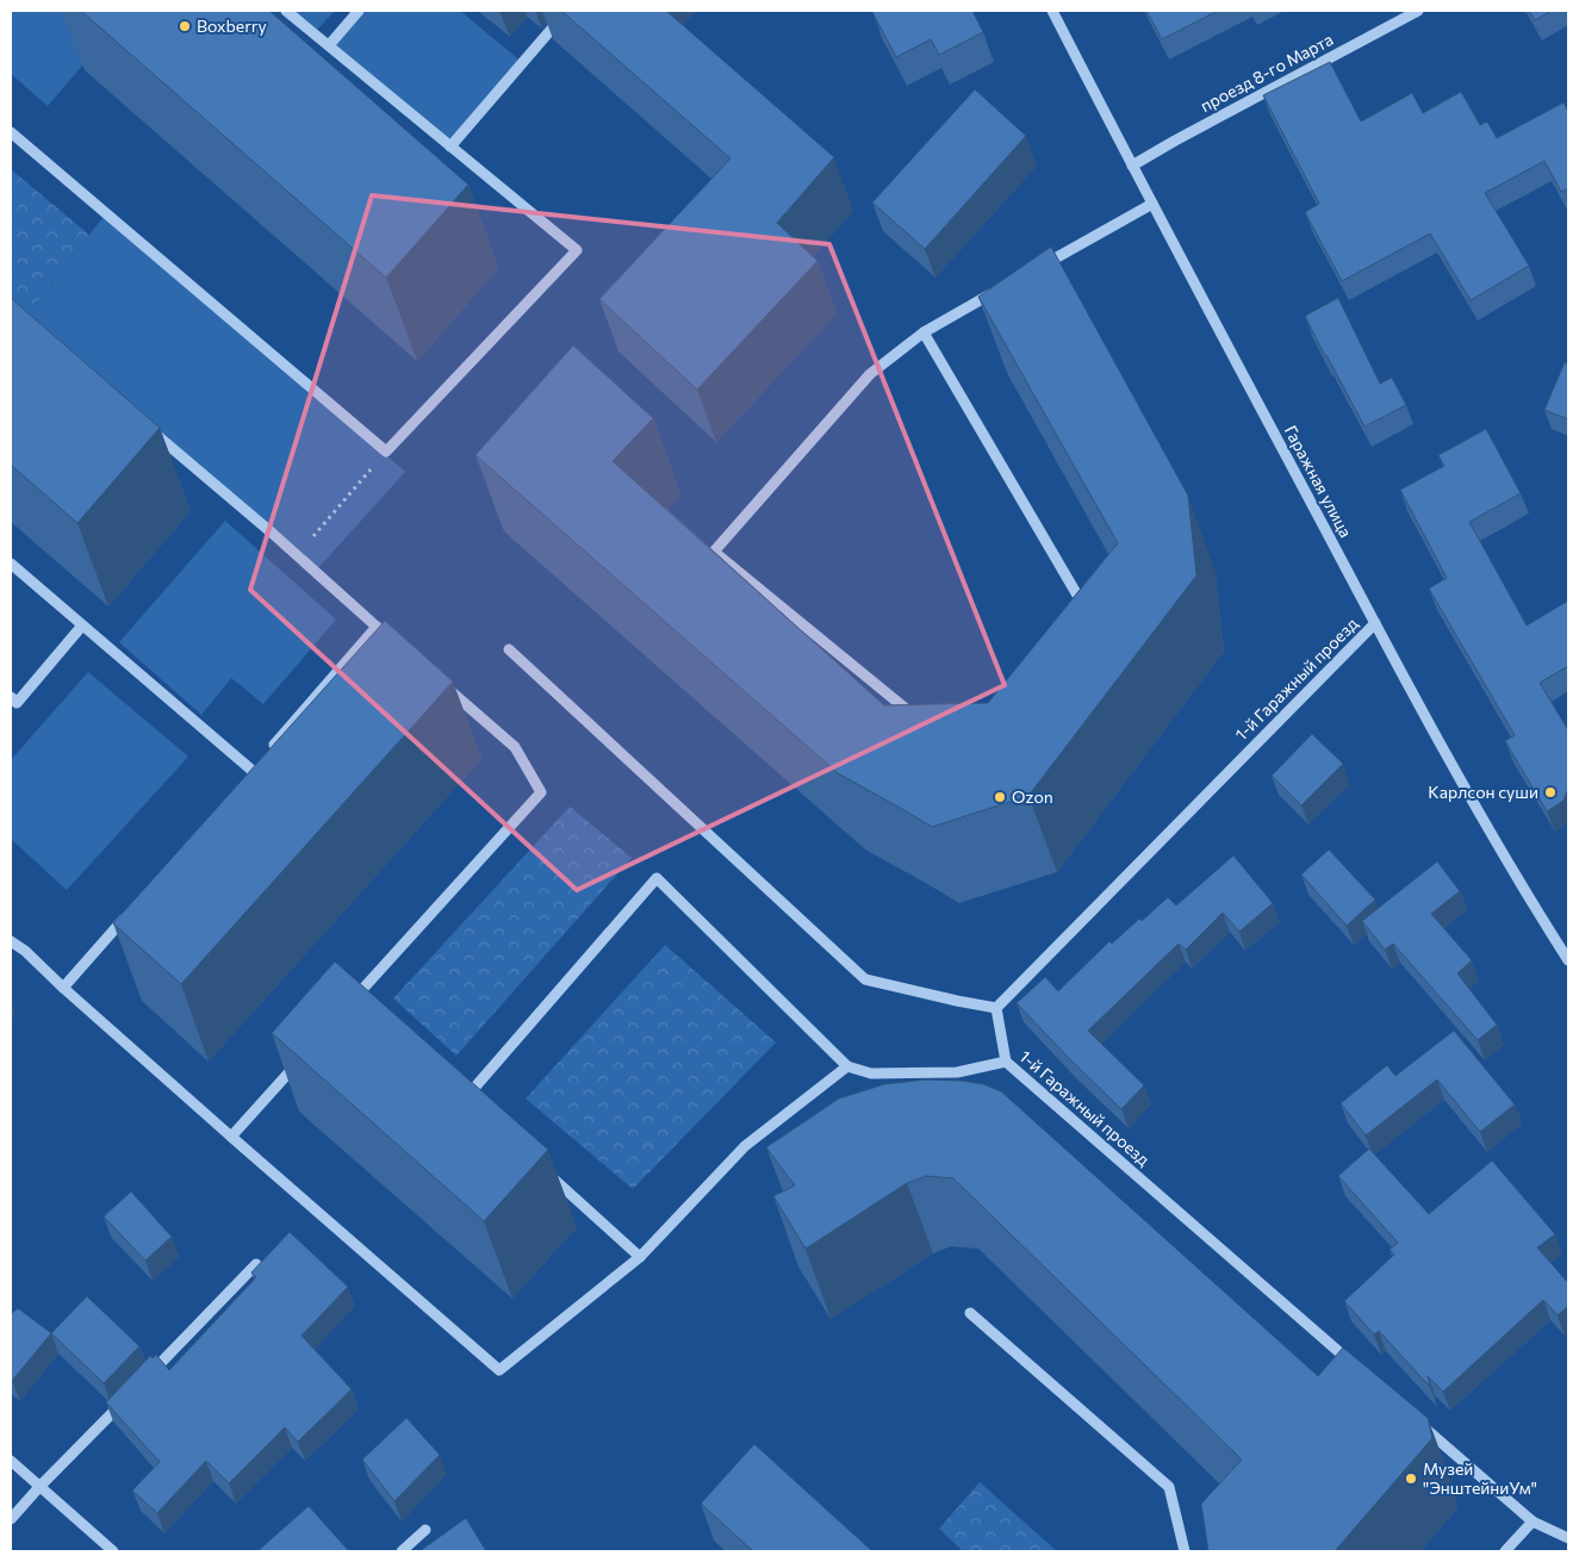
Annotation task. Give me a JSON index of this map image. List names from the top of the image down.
{
  "streets": {
    "street": ["проезд 8-го Марта", "Гаражная улица", "1-й Гаражный проезд"]
  },
  "crossings": [
    ["проезд 8-го Марта", "Гаражная улица"],
    ["Гаражная улица", "1-й Гаражный проезд"]
  ],
  "places": [
    "Boxberry",
    "Карлсон суши",
    "Ozon",
    "Музей \"ЭнштейниУм\""
  ]
}
